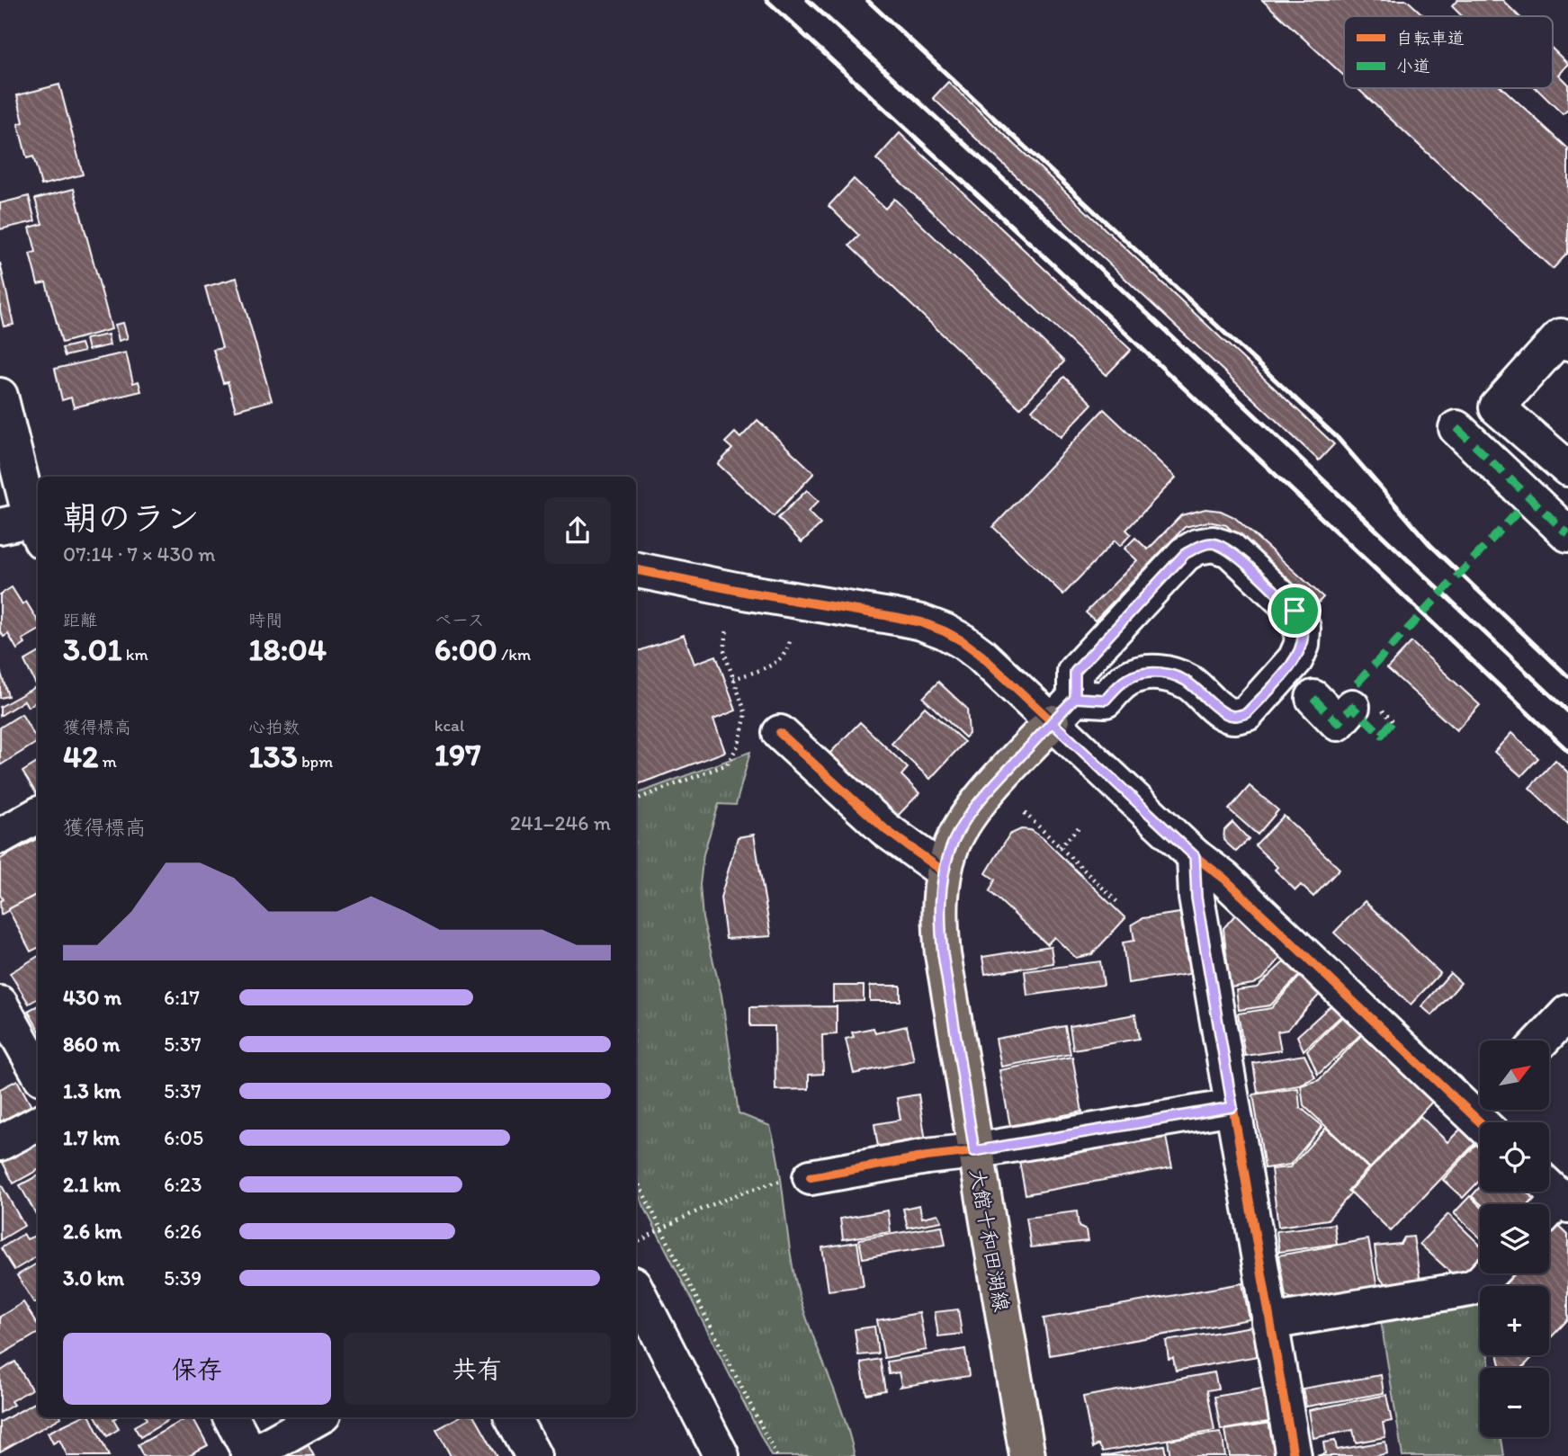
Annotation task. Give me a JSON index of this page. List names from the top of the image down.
{
  "streets": {
    "main road": ["大館十和田湖線"]
  },
  "legend": ["自転車道", "小道"],
  "north": "top right",
  "page": {
    "heading": ["朝のラン", "07:14 · 7 × 430 m"],
    "stats": [
      ["距離", "3.01 km"],
      ["時間", "18:04"],
      ["ペース", "6:00 /km"],
      ["獲得標高", "42 m"],
      ["心拍数", "133 bpm"],
      ["kcal", "197"]
    ],
    "chart": ["獲得標高", "241–246 m"],
    "list": [
      {
        "name": "430 m",
        "note": "6:17"
      },
      {
        "name": "860 m",
        "note": "5:37"
      },
      {
        "name": "1.3 km",
        "note": "5:37"
      },
      {
        "name": "1.7 km",
        "note": "6:05"
      },
      {
        "name": "2.1 km",
        "note": "6:23"
      },
      {
        "name": "2.6 km",
        "note": "6:26"
      },
      {
        "name": "3.0 km",
        "note": "5:39"
      }
    ],
    "map_buttons": ["+", "−"],
    "buttons": ["保存", "共有"]
  }
}
